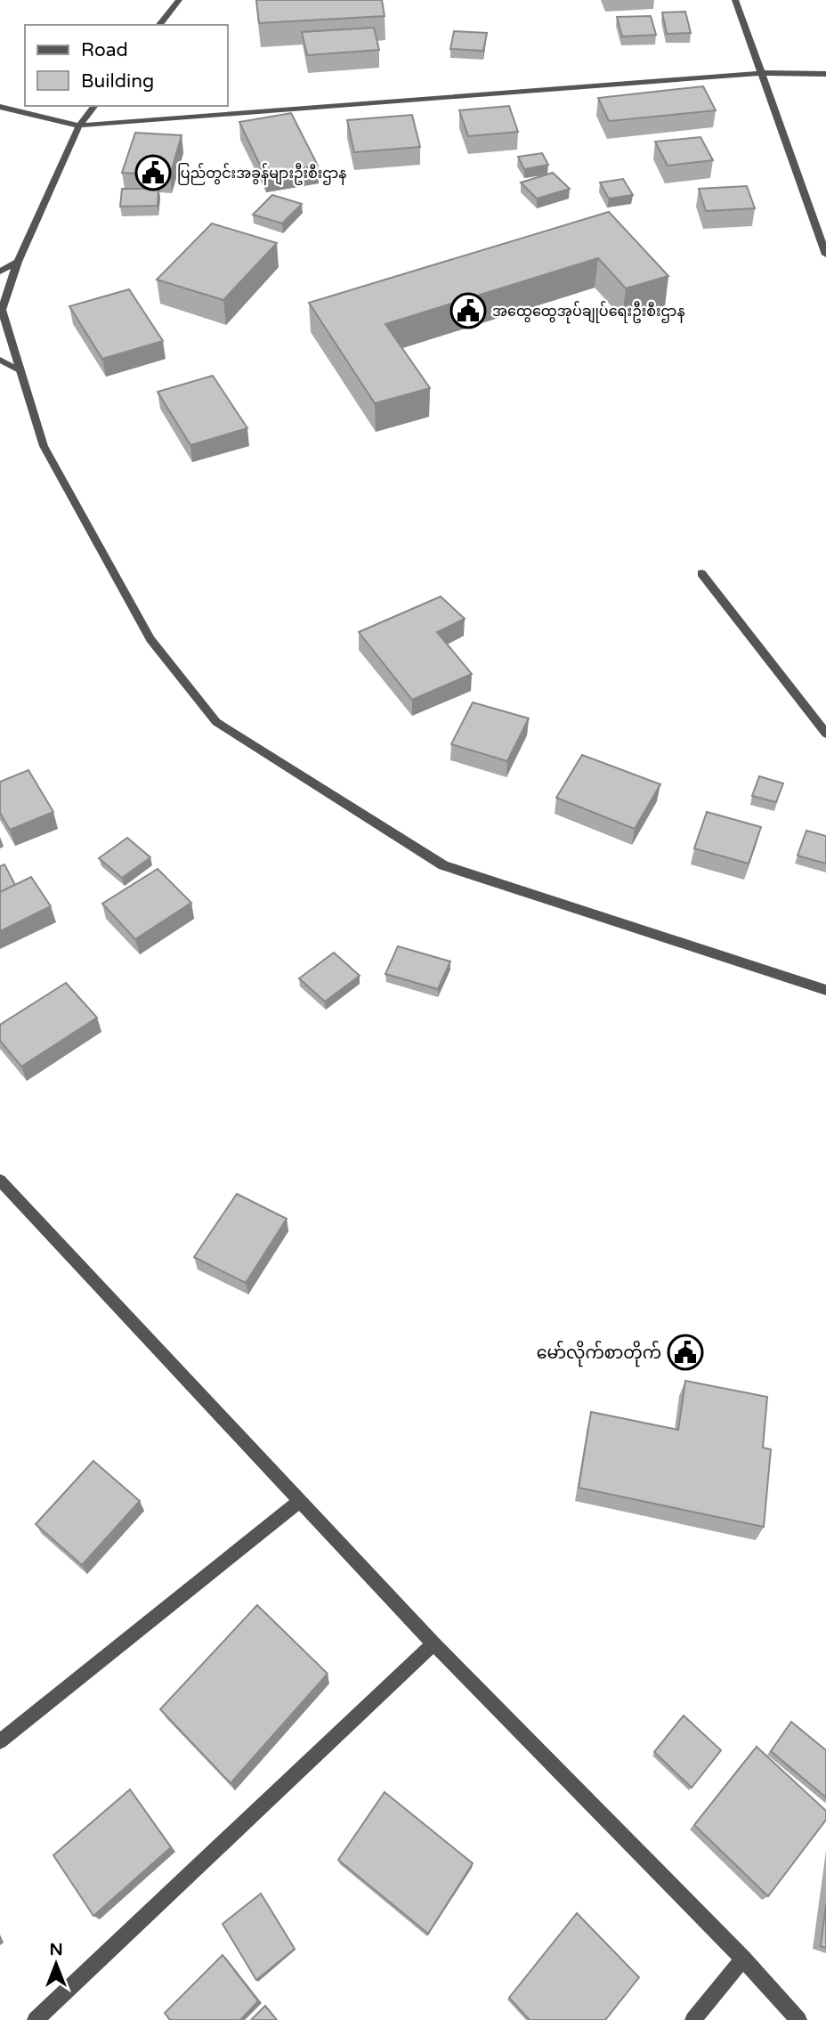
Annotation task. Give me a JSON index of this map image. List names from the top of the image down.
{
  "places": {
    "public building": ["ပြည်တွင်းအခွန်များဦးစီးဌာန", "အထွေထွေအုပ်ချုပ်ရေးဦးစီးဌာန", "မော်လိုက်စာတိုက်"]
  },
  "legend": ["Road", "Building"],
  "north": "top"
}
